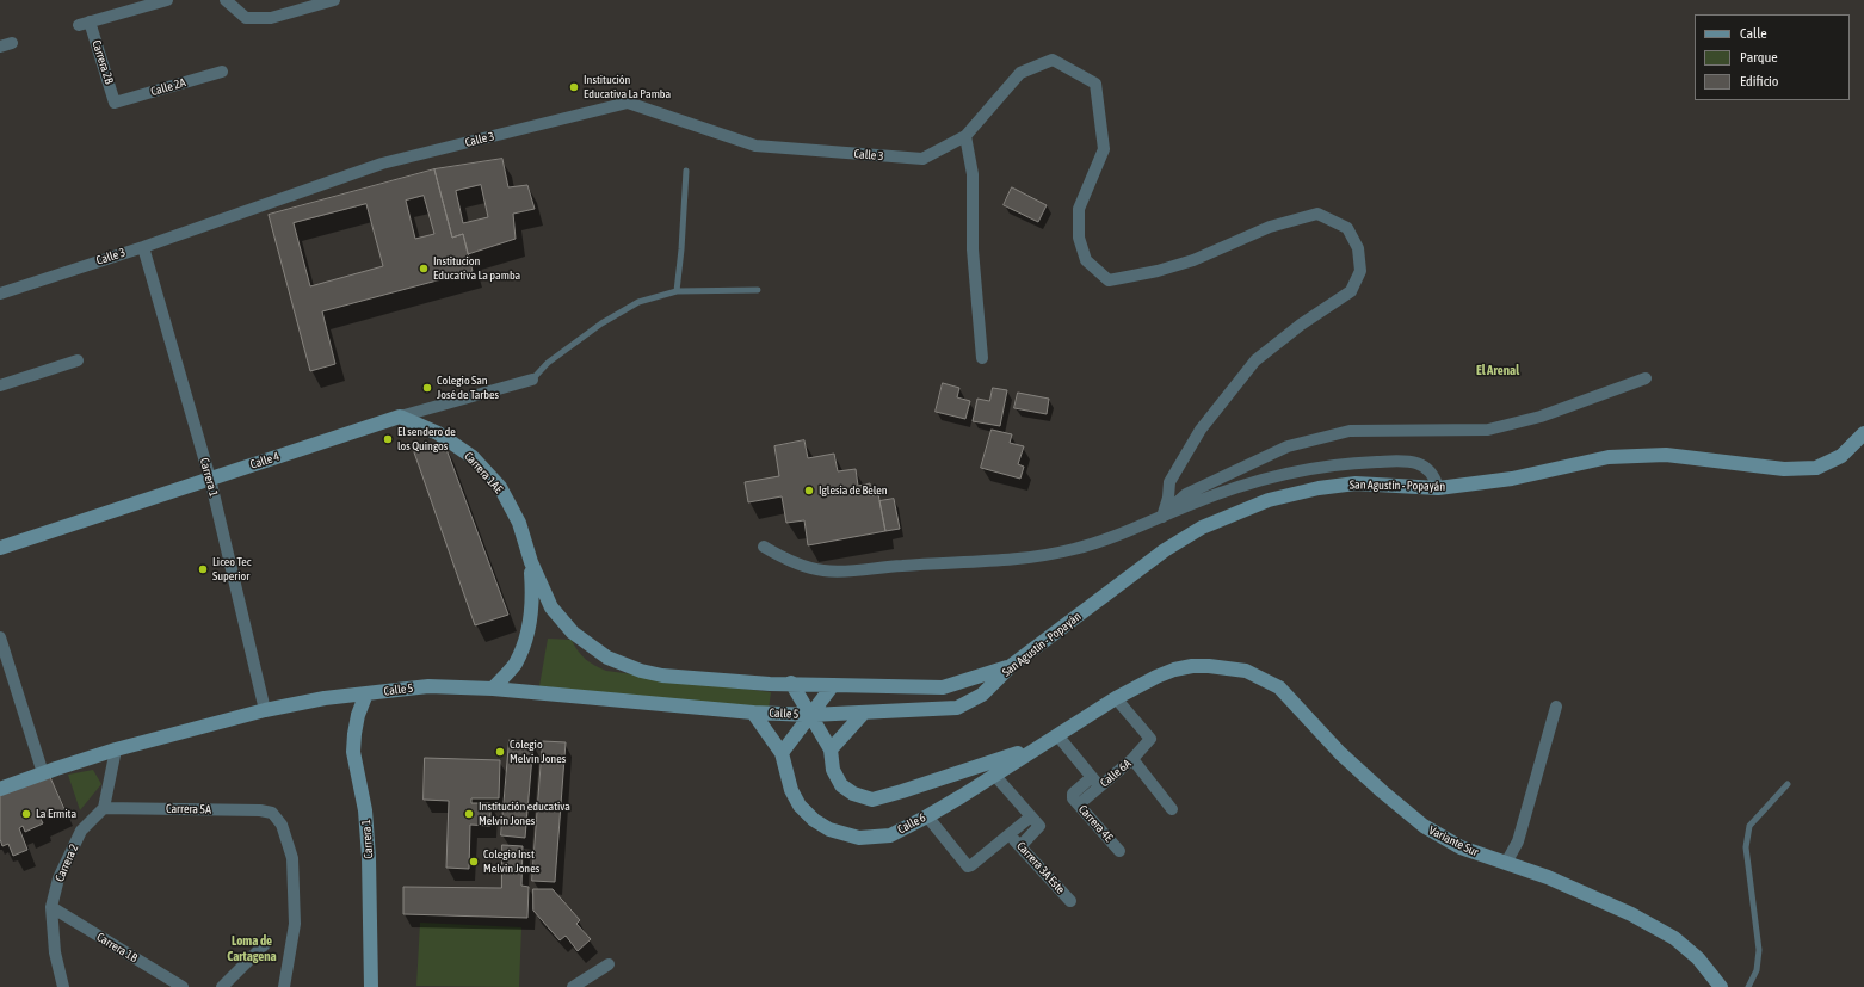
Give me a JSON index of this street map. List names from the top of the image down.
{
  "streets": {
    "main road": [
      "Calle 4",
      "Carrera 1AE",
      "Carrera 1",
      "San Agustín - Popayán",
      "Calle 5",
      "Calle 6",
      "Variante Sur"
    ],
    "street": [
      "Carrera 2B",
      "Calle 2A",
      "Calle 3",
      "Calle 6A",
      "Carrera 5A",
      "Carrera 4E",
      "Carrera 2",
      "Carrera 3A Este",
      "Carrera 1B"
    ]
  },
  "crossings": [
    ["Carrera 2B", "Calle 2A"],
    ["Calle 3", "Carrera 1"],
    ["Calle 4", "Carrera 1AE"],
    ["Calle 4", "Carrera 1"],
    ["Carrera 1", "Calle 5"],
    ["San Agustín - Popayán", "Calle 5"],
    ["San Agustín - Popayán", "Calle 6"],
    ["Calle 5", "Calle 6"],
    ["Calle 6A", "Calle 6"],
    ["Calle 6A", "Carrera 4E"],
    ["Carrera 5A", "Carrera 2"],
    ["Calle 6", "Variante Sur"],
    ["Carrera 2", "Carrera 1B"]
  ],
  "districts": ["El Arenal", "Loma de Cartagena"],
  "places": [
    "Institución Educativa La Pamba",
    "Institucion Educativa La pamba",
    "Colegio San José de Tarbes",
    "El sendero de los Quingos",
    "Iglesia de Belen",
    "Liceo Tec Superior",
    "Colegio Melvin Jones",
    "La Ermita",
    "Institución educativa Melvin Jones",
    "Colegio Inst Melvin Jones"
  ],
  "legend": ["Calle", "Parque", "Edificio"]
}
